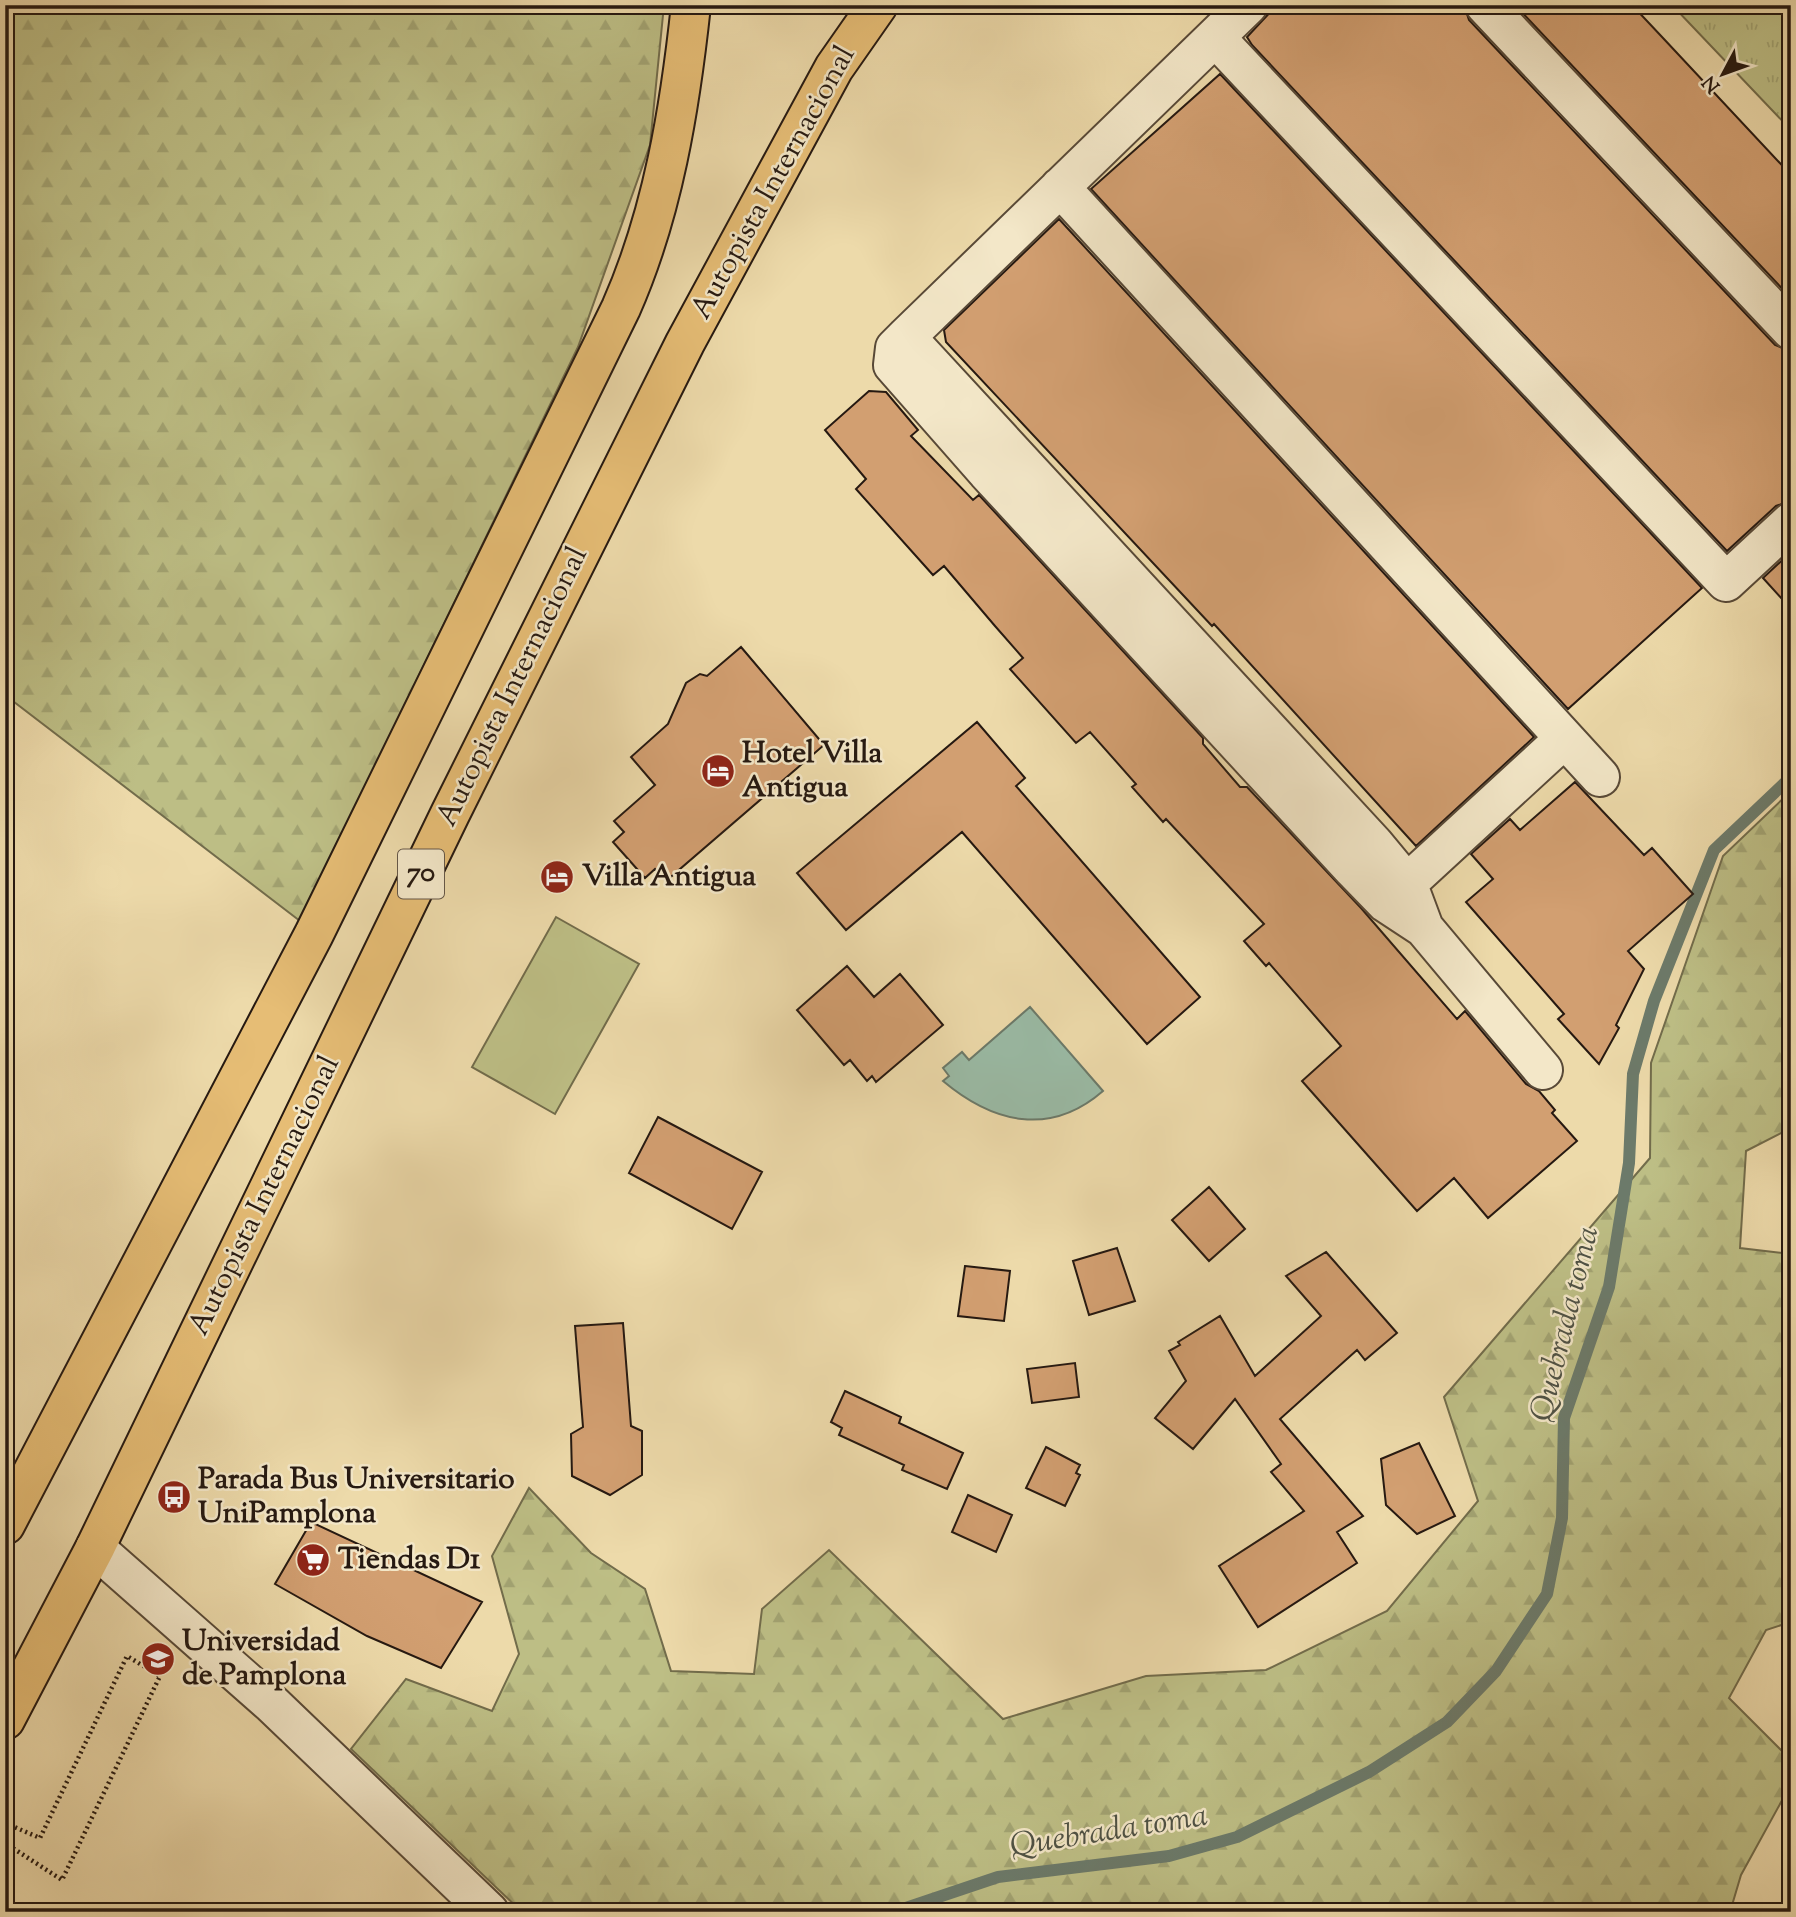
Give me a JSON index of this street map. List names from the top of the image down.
{
  "streets": {
    "highway": ["Autopista Internacional", "70"]
  },
  "water": ["Quebrada toma"],
  "places": {
    "hotel": ["Hotel Villa Antigua", "Villa Antigua"],
    "bus stop": ["Parada Bus Universitario UniPamplona"],
    "supermarket": ["Tiendas D1"],
    "school or university": ["Universidad de Pamplona"]
  },
  "north": "bottom left"
}
